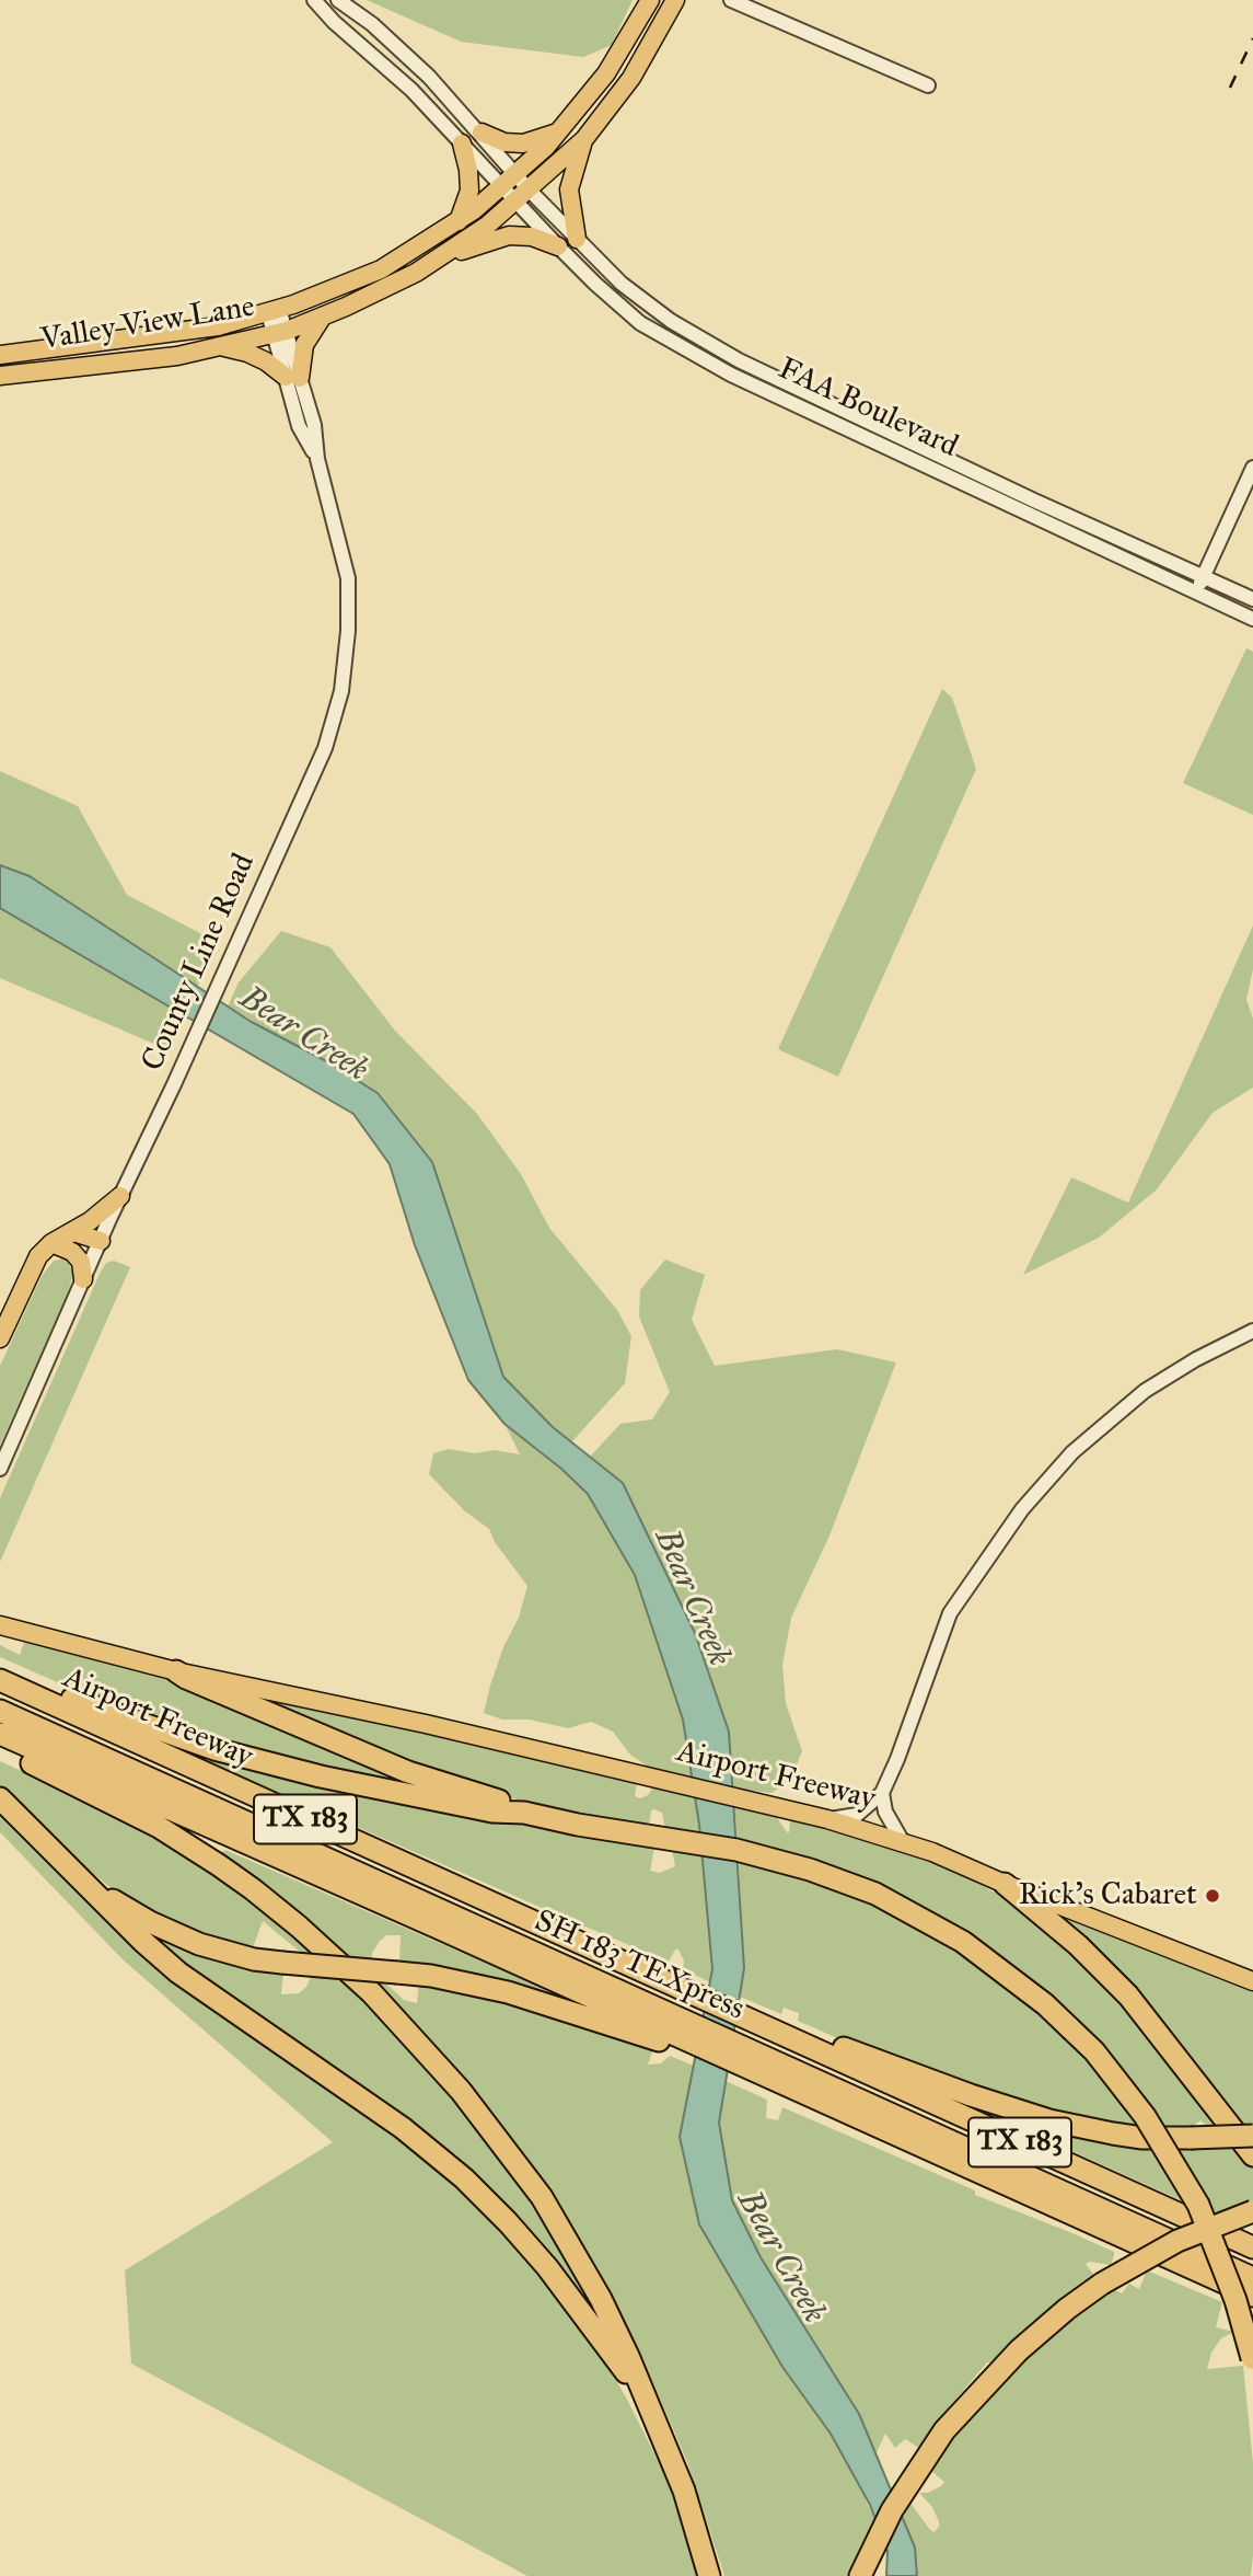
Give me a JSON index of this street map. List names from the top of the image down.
{
  "streets": {
    "highway": ["Airport Freeway", "TX 183", "SH 183 TEXpress"],
    "main road": ["Valley View Lane"],
    "street": ["FAA Boulevard", "County Line Road"]
  },
  "crossings": [
    ["Valley View Lane", "FAA Boulevard"],
    ["Valley View Lane", "County Line Road"],
    ["Airport Freeway", "SH 183 TEXpress"]
  ],
  "water": ["Bear Creek"],
  "places": ["Rick's Cabaret"]
}
